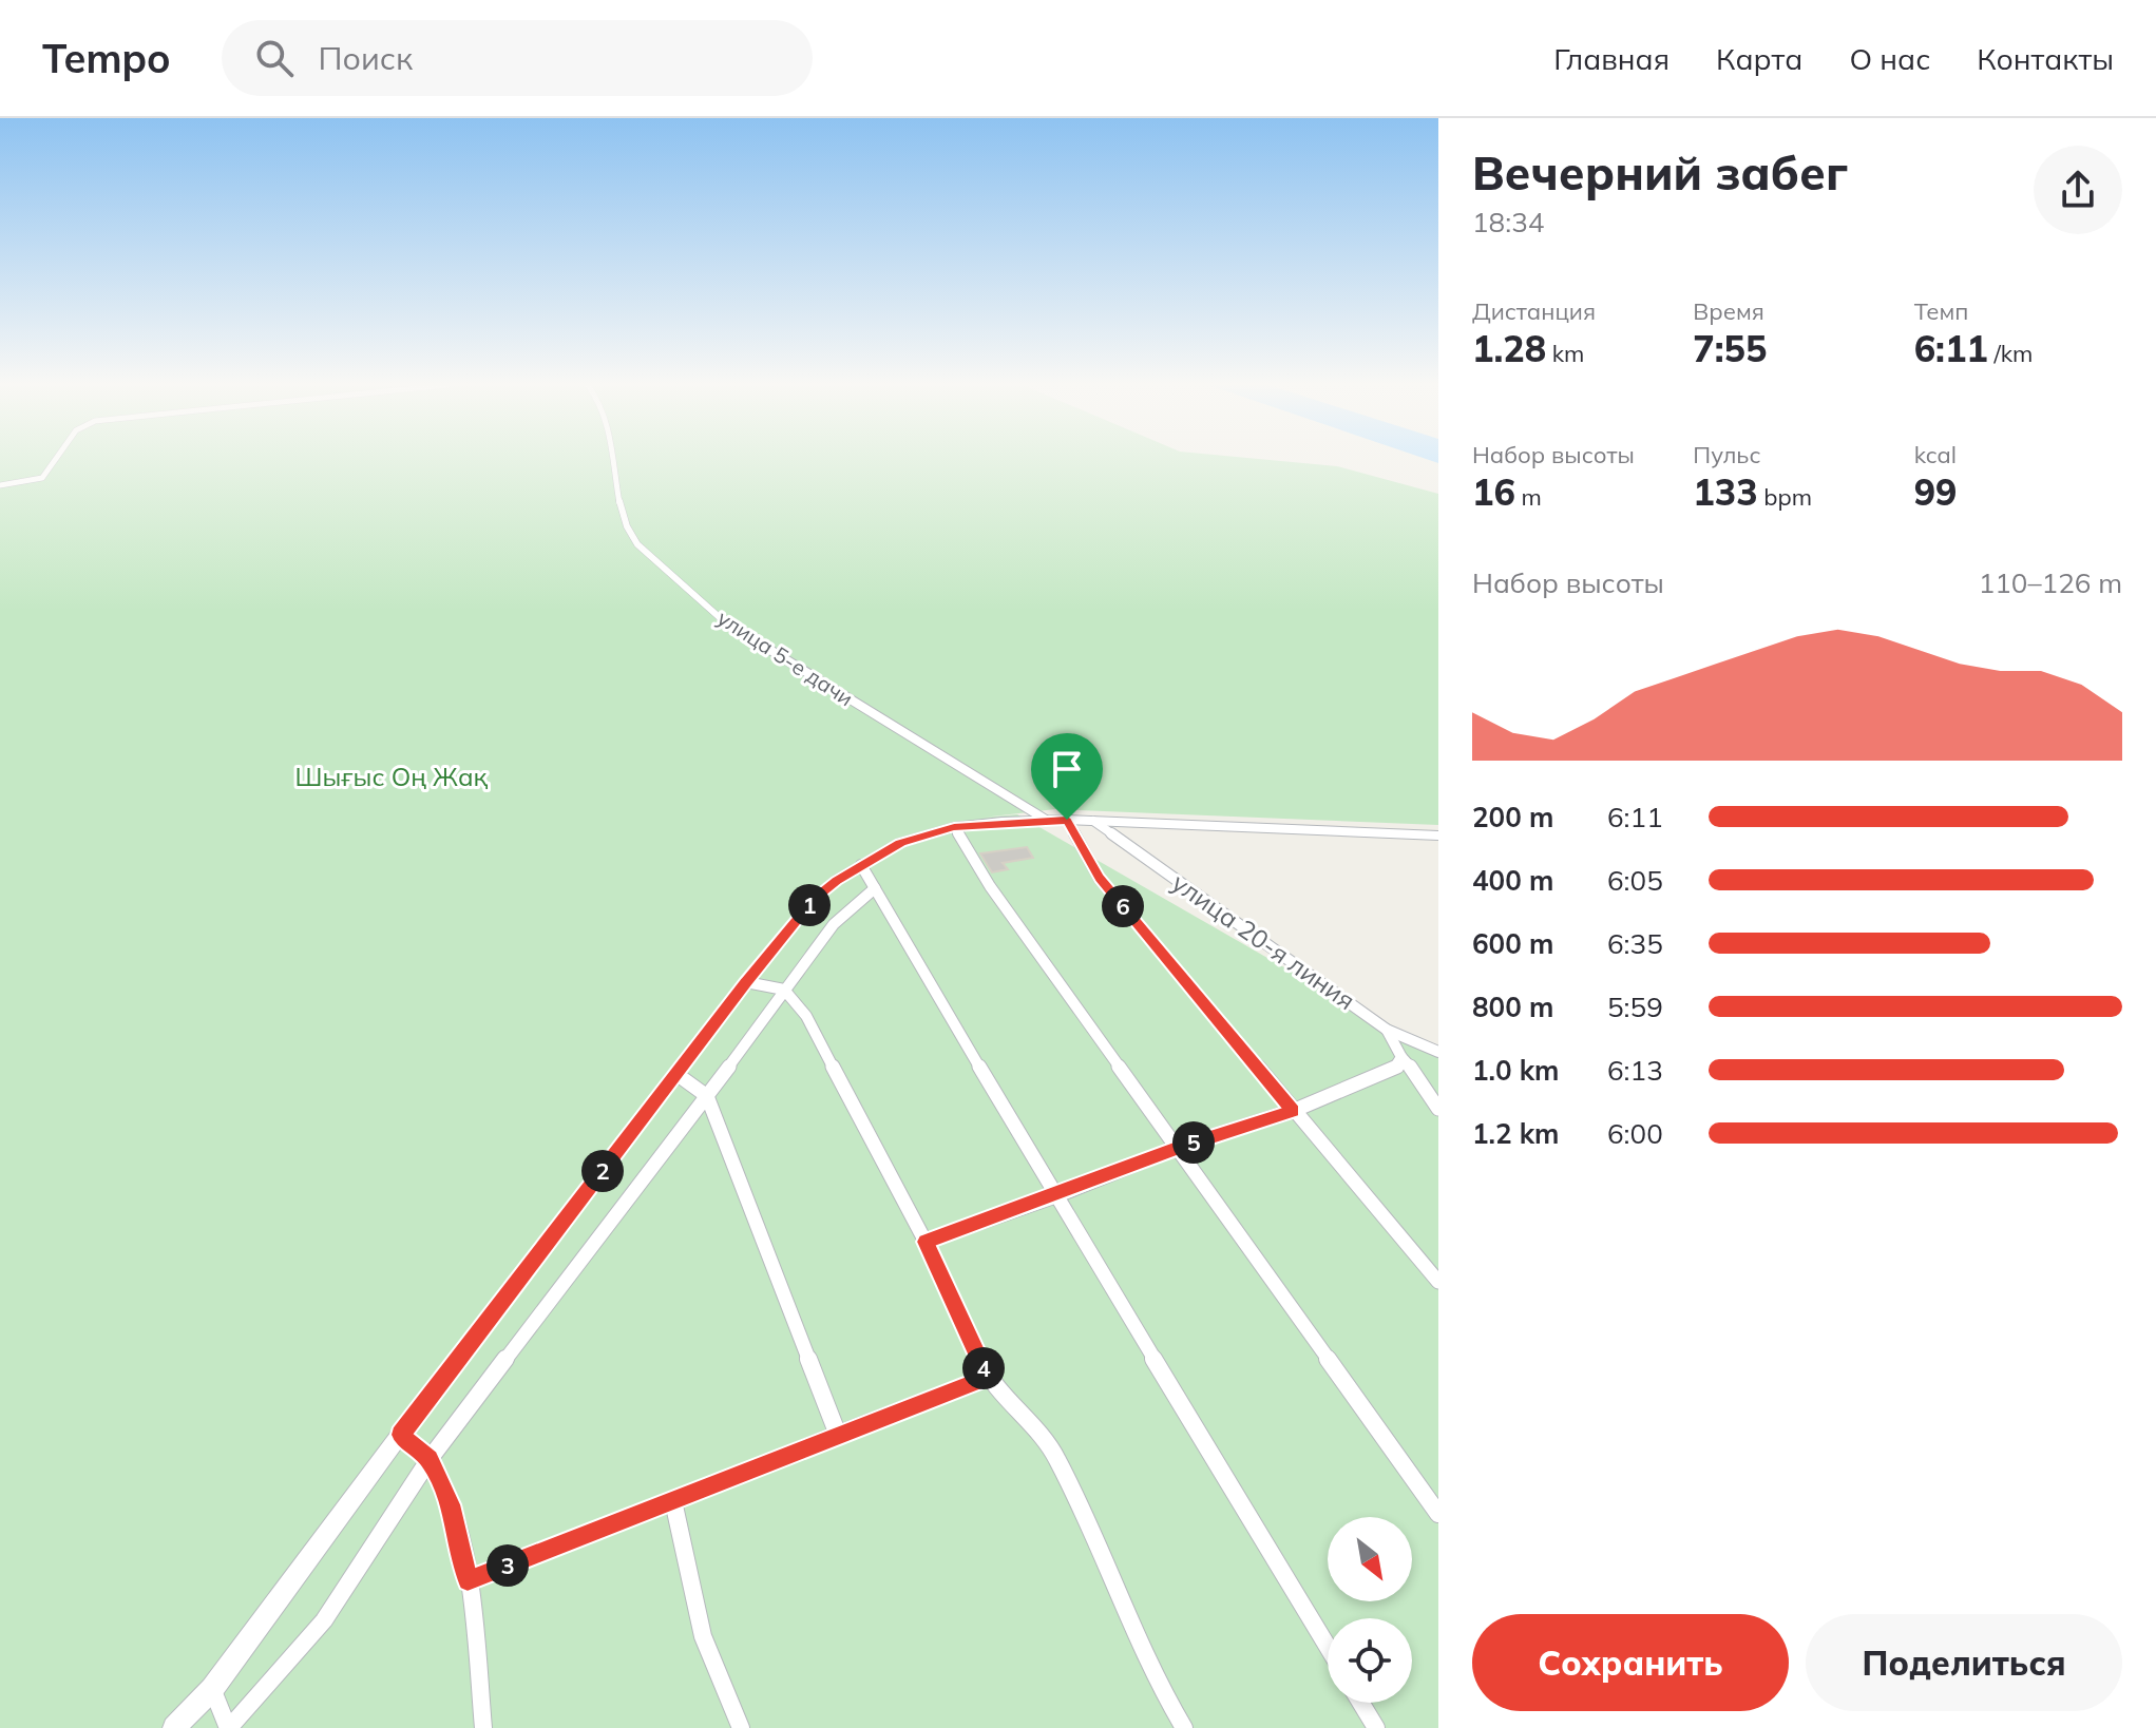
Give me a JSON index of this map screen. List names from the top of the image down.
{
  "streets": {
    "street": ["улица 5-е дачи", "улица 20-я линия"]
  },
  "parks": ["Шығыс Оң Жақ"],
  "north": "bottom right",
  "page": {
    "header": "Tempo",
    "search": "Поиск",
    "nav": [
      "Главная",
      "Карта",
      "О нас",
      "Контакты"
    ],
    "heading": ["Вечерний забег", "18:34"],
    "stats": [
      ["Дистанция", "1.28 km"],
      ["Время", "7:55"],
      ["Темп", "6:11 /km"],
      ["Набор высоты", "16 m"],
      ["Пульс", "133 bpm"],
      ["kcal", "99"]
    ],
    "chart": ["Набор высоты", "110–126 m"],
    "list": [
      {
        "name": "200 m",
        "note": "6:11"
      },
      {
        "name": "400 m",
        "note": "6:05"
      },
      {
        "name": "600 m",
        "note": "6:35"
      },
      {
        "name": "800 m",
        "note": "5:59"
      },
      {
        "name": "1.0 km",
        "note": "6:13"
      },
      {
        "name": "1.2 km",
        "note": "6:00"
      }
    ],
    "pins": [
      "1",
      "6",
      "5",
      "2",
      "4",
      "3"
    ],
    "buttons": ["Сохранить", "Поделиться"]
  }
}
